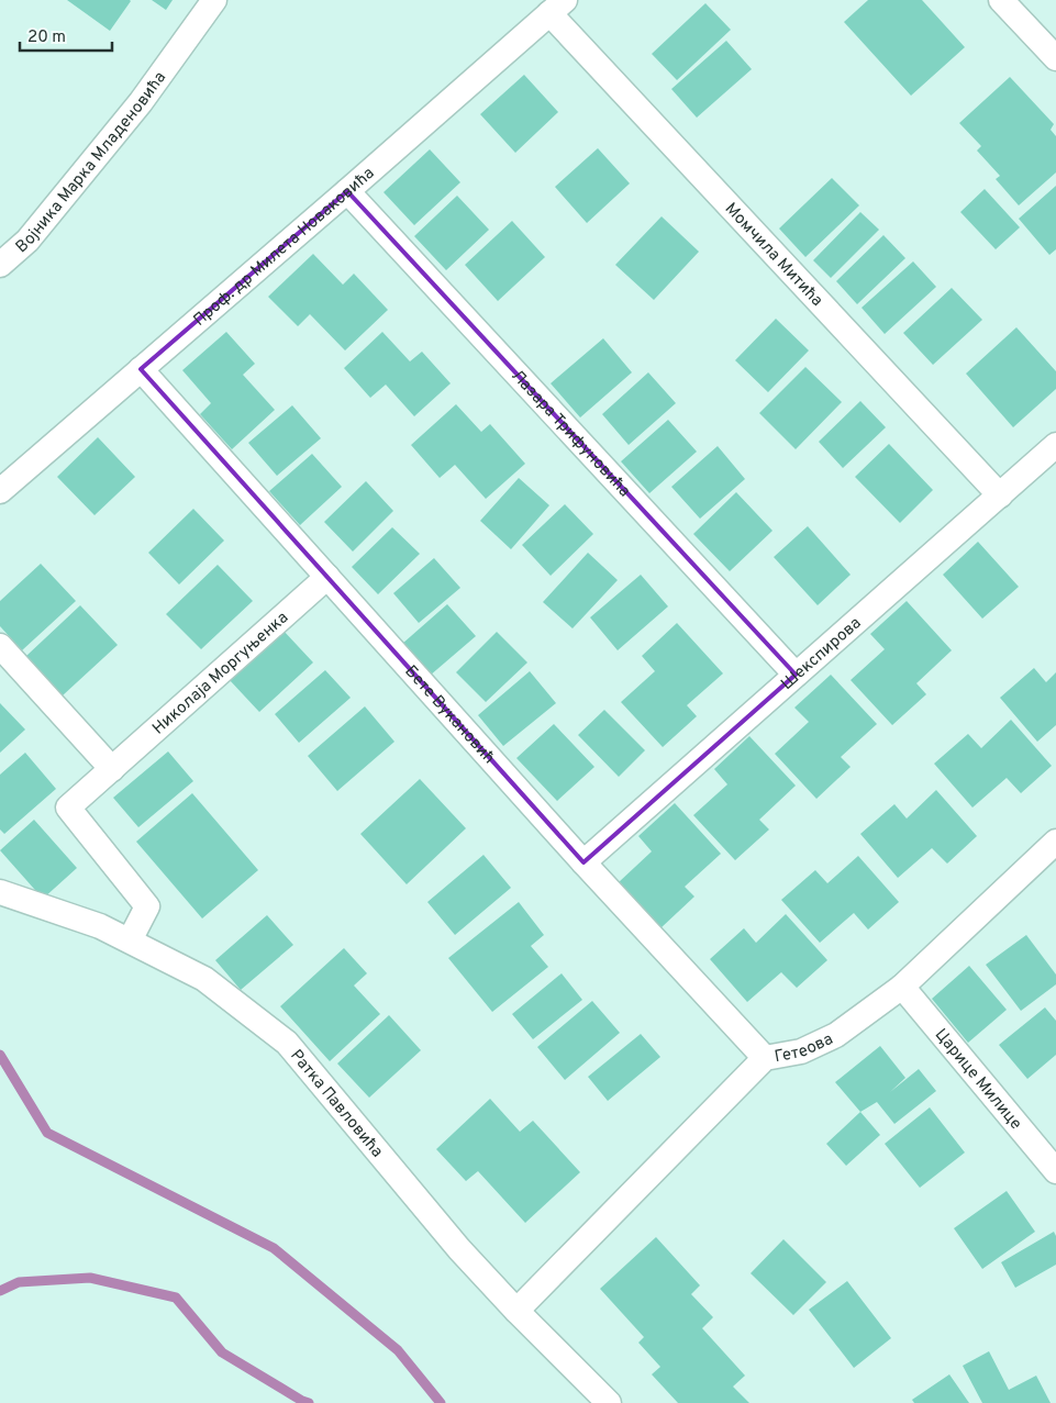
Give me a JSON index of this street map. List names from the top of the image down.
{
  "streets": {
    "street": [
      "Војника Марка Младеновића",
      "Проф. др Милета Новаковића",
      "Момчила Митића",
      "Лазара Трифуновића",
      "Шекспирова",
      "Николаја Моргуњенка",
      "Бете Вукановић",
      "Гетеова",
      "Царице Милице",
      "Ратка Павловића"
    ]
  },
  "crossings": [
    ["Проф. др Милета Новаковића", "Момчила Митића"],
    ["Проф. др Милета Новаковића", "Лазара Трифуновића"],
    ["Проф. др Милета Новаковића", "Бете Вукановић"],
    ["Момчила Митића", "Шекспирова"],
    ["Лазара Трифуновића", "Шекспирова"],
    ["Шекспирова", "Бете Вукановић"],
    ["Николаја Моргуњенка", "Бете Вукановић"],
    ["Николаја Моргуњенка", "Ратка Павловића"],
    ["Бете Вукановић", "Гетеова"],
    ["Гетеова", "Царице Милице"],
    ["Гетеова", "Ратка Павловића"]
  ],
  "scale_bar": "20 m"
}
